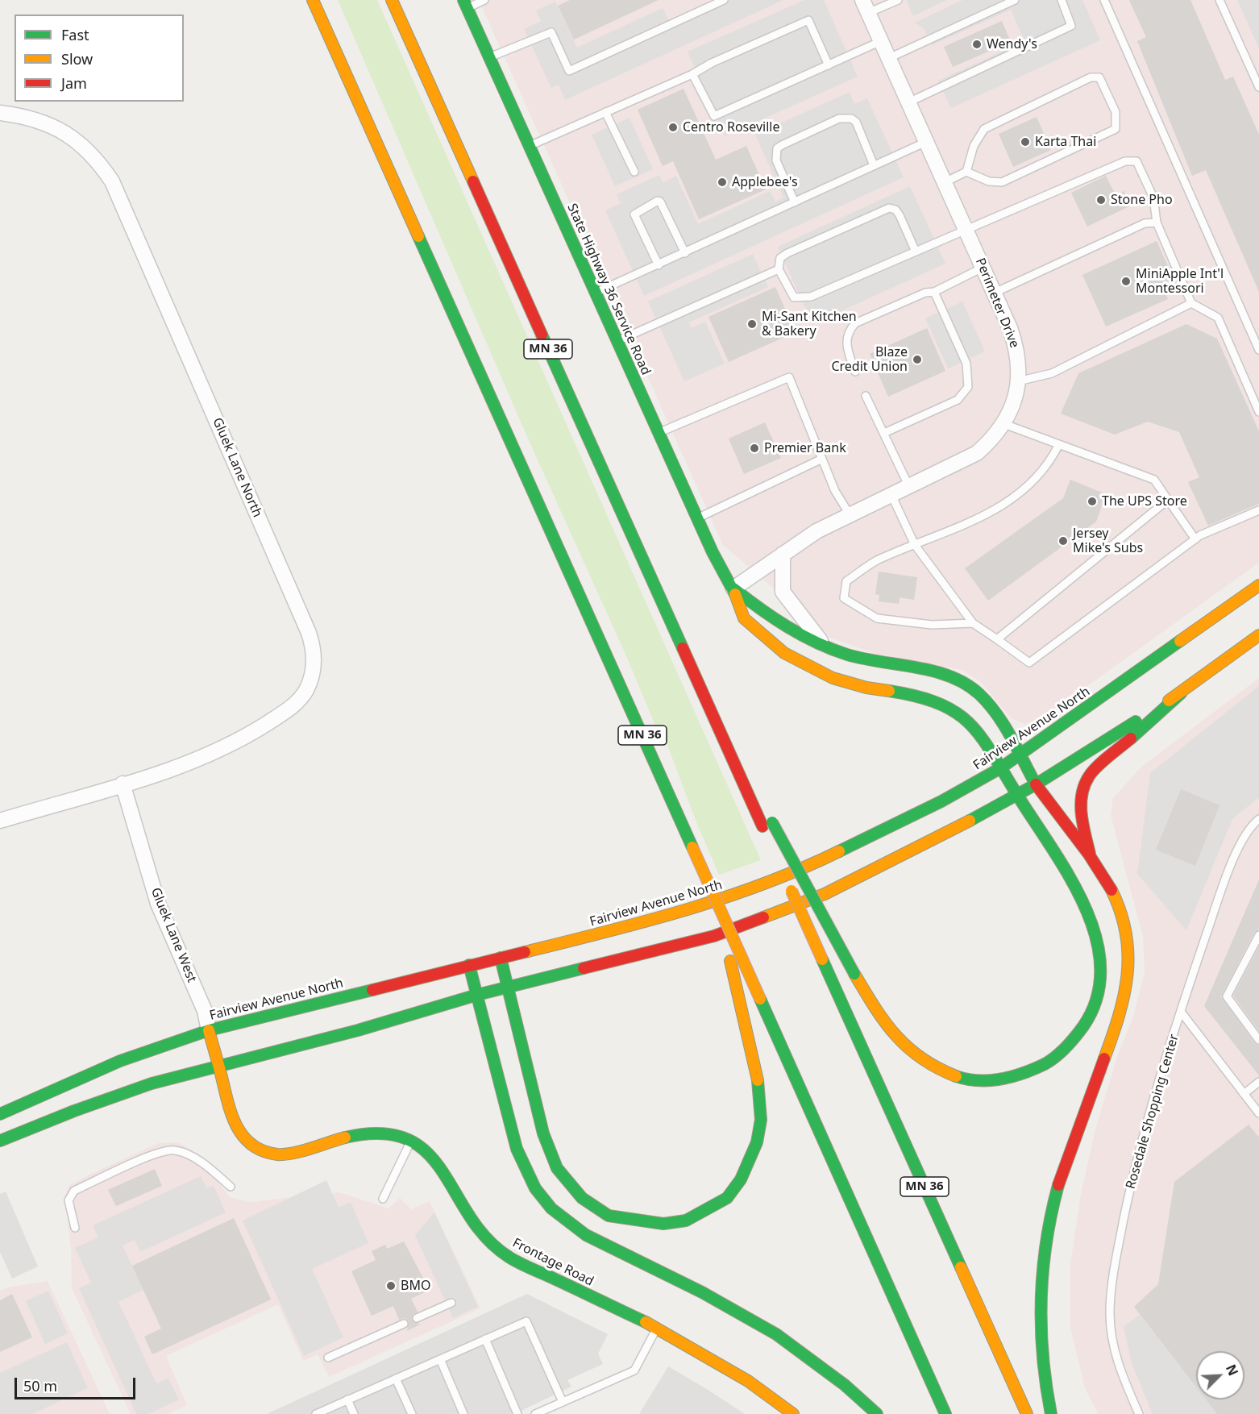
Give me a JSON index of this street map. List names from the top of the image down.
{
  "streets": {
    "main road": [
      "State Highway 36 Service Road",
      "MN 36",
      "Fairview Avenue North",
      "Frontage Road"
    ],
    "street": ["Perimeter Drive", "Gluek Lane North", "Gluek Lane West"],
    "lane": ["Rosedale Shopping Center"]
  },
  "crossings": [
    ["State Highway 36 Service Road", "Perimeter Drive"],
    ["Gluek Lane North", "Gluek Lane West"],
    ["Fairview Avenue North", "Gluek Lane West"],
    ["Fairview Avenue North", "Frontage Road"],
    ["Gluek Lane West", "Frontage Road"]
  ],
  "places": [
    "Wendy's",
    "Centro Roseville",
    "Karta Thai",
    "Applebee's",
    "Stone Pho",
    "MiniApple Int'l Montessori",
    "Mi-Sant Kitchen & Bakery",
    "Blaze Credit Union",
    "Premier Bank",
    "The UPS Store",
    "Jersey Mike's Subs",
    "BMO"
  ],
  "legend": ["Fast", "Slow", "Jam"],
  "scale_bar": "50 m",
  "north": "top right"
}
